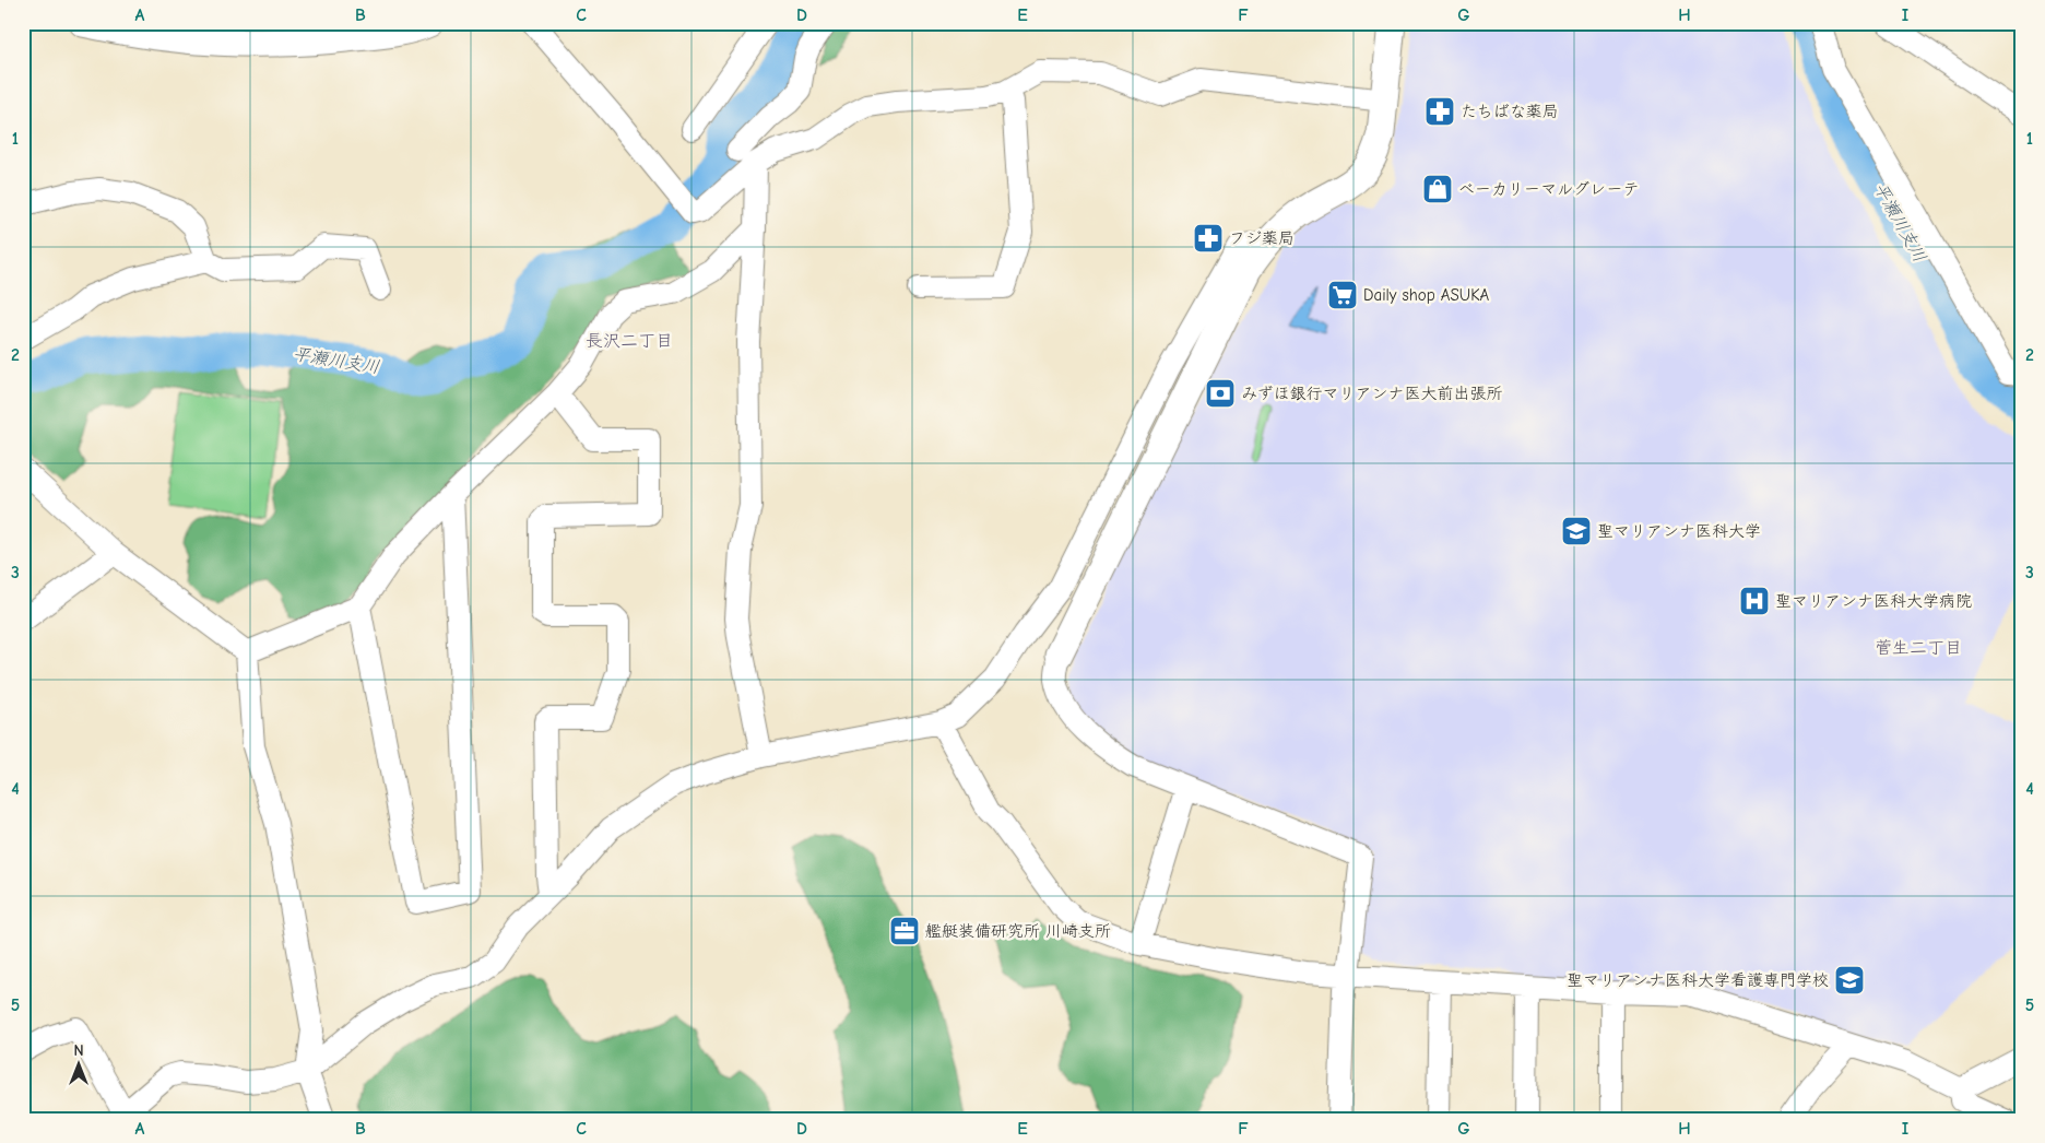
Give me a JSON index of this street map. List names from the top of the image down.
{
  "districts": ["長沢二丁目", "菅生二丁目"],
  "water": ["平瀬川支川"],
  "places": {
    "pharmacy": ["たちばな薬局", "フジ薬局"],
    "shop": ["ベーカリーマルグレーテ"],
    "supermarket": ["Daily shop ASUKA"],
    "bank": ["みずほ銀行マリアンナ医大前出張所"],
    "school or university": ["聖マリアンナ医科大学", "聖マリアンナ医科大学看護専門学校"],
    "hospital": ["聖マリアンナ医科大学病院"],
    "office": ["艦艇装備研究所 川崎支所"]
  },
  "north": "top",
  "grid": {
    "columns": [
      "A",
      "B",
      "C",
      "D",
      "E",
      "F",
      "G",
      "H",
      "I"
    ],
    "rows": [
      "1",
      "2",
      "3",
      "4",
      "5"
    ]
  }
}
